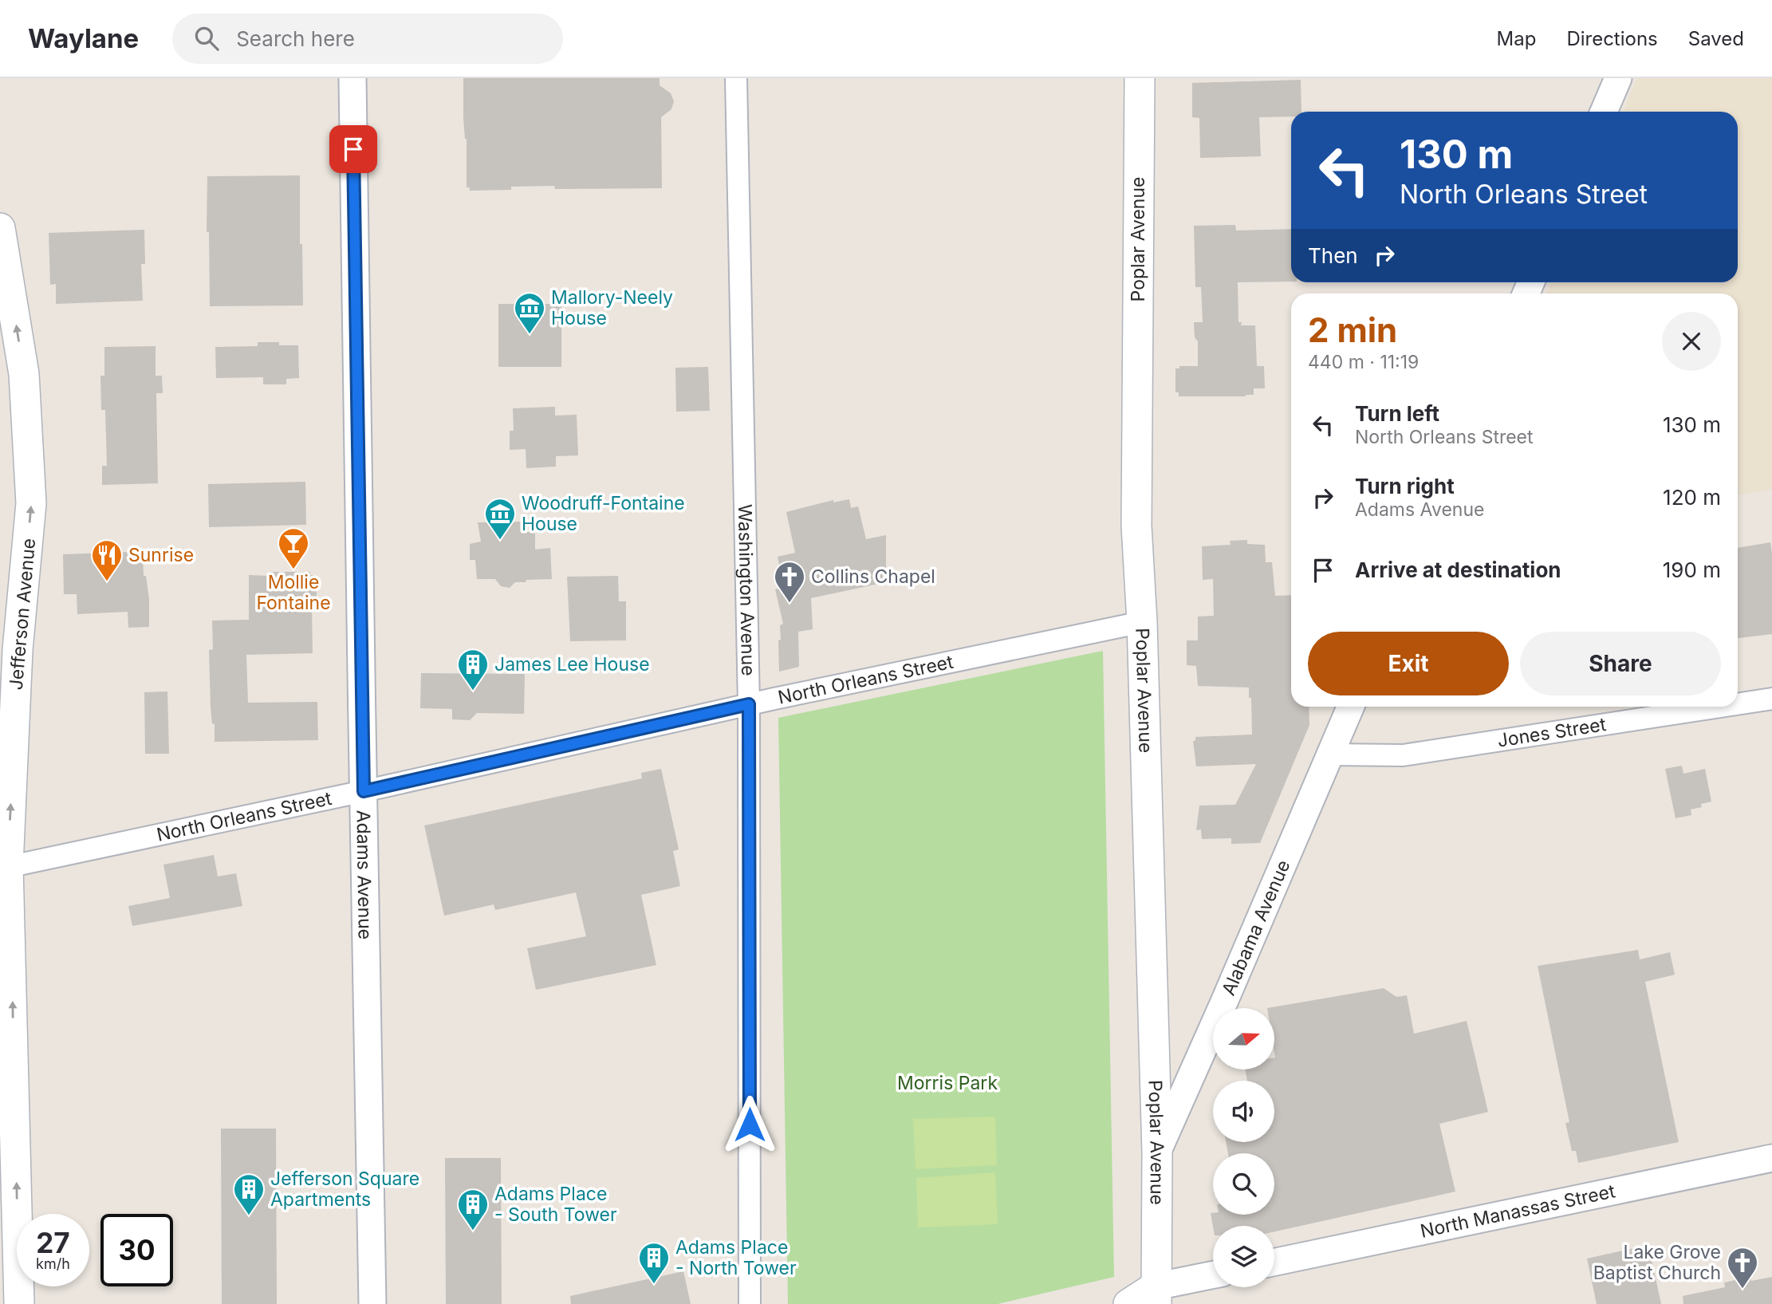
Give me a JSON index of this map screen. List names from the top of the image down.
{
  "streets": {
    "main road": ["Poplar Avenue", "Jefferson Avenue"],
    "street": [
      "Washington Avenue",
      "North Orleans Street",
      "Jones Street",
      "Adams Avenue",
      "Alabama Avenue",
      "North Manassas Street"
    ]
  },
  "crossings": [
    ["Poplar Avenue", "North Orleans Street"],
    ["Poplar Avenue", "Alabama Avenue"],
    ["Washington Avenue", "North Orleans Street"],
    ["Jefferson Avenue", "North Orleans Street"],
    ["North Orleans Street", "Adams Avenue"],
    ["Jones Street", "Alabama Avenue"]
  ],
  "one_way": ["Jefferson Avenue"],
  "parks": ["Morris Park"],
  "places": {
    "museum": ["Mallory-Neely House", "Woodruff-Fontaine House"],
    "bar": ["Mollie Fontaine"],
    "restaurant": ["Sunrise"],
    "church": ["Collins Chapel", "Lake Grove Baptist Church"],
    "building": [
      "James Lee House",
      "Jefferson Square Apartments",
      "Adams Place - South Tower",
      "Adams Place - North Tower"
    ]
  },
  "north": "right",
  "page": {
    "header": "Waylane",
    "search": "Search here",
    "nav": ["Map", "Directions", "Saved"],
    "turn": ["130 m", "North Orleans Street"],
    "then": "Then",
    "heading": ["2 min", "440 m · 11:19"],
    "list": [
      {
        "name": "Turn left",
        "note": "North Orleans Street",
        "value": "130 m"
      },
      {
        "name": "Turn right",
        "note": "Adams Avenue",
        "value": "120 m"
      },
      {
        "name": "Arrive at destination",
        "value": "190 m"
      }
    ],
    "buttons": ["Exit", "Share"],
    "speed": "27 km/h",
    "limit": "30"
  }
}
